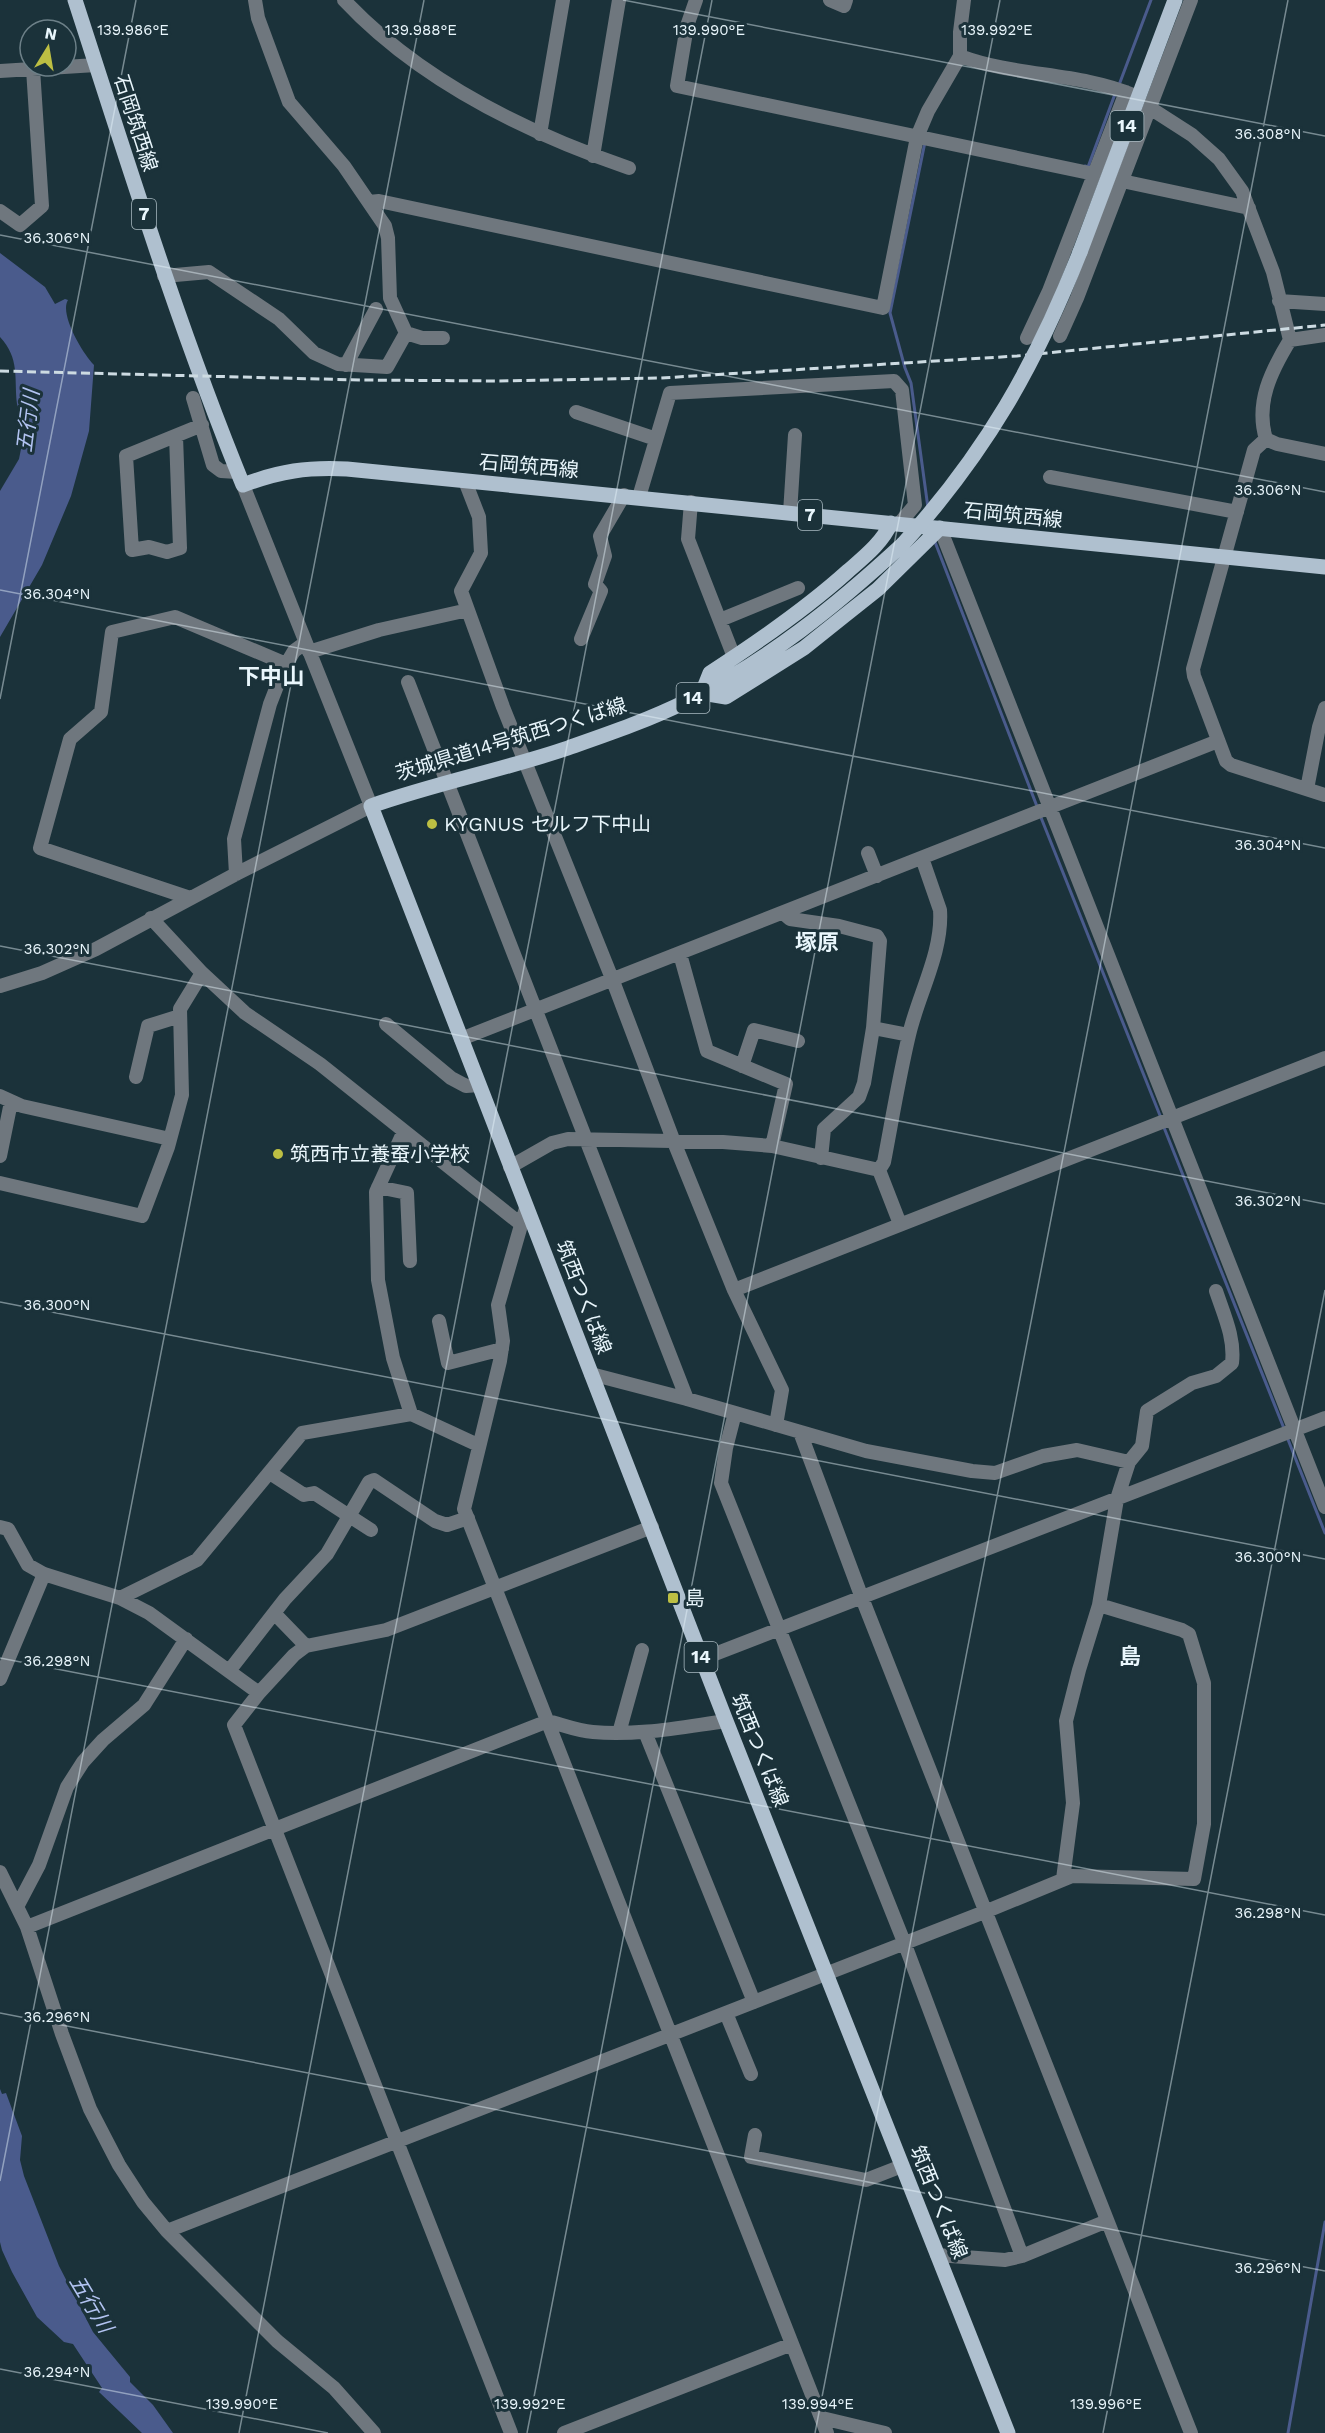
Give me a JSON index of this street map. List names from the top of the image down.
{
  "streets": {
    "main road": [
      "石岡筑西線",
      "14",
      "7",
      "茨城県道14号筑西つくば線",
      "筑西つくば線"
    ]
  },
  "crossings": [
    ["茨城県道14号筑西つくば線", "筑西つくば線"]
  ],
  "districts": ["下中山", "塚原", "島"],
  "water": ["五行川"],
  "places": {
    "other": ["KYGNUS セルフ下中山", "筑西市立養蚕小学校"],
    "transit": ["島"]
  },
  "north": "top",
  "coordinates": [
    "139.986°E",
    "139.988°E",
    "139.990°E",
    "139.992°E",
    "36.308°N",
    "36.306°N",
    "36.304°N",
    "36.302°N",
    "36.300°N",
    "36.298°N",
    "36.296°N",
    "36.294°N",
    "139.994°E",
    "139.996°E"
  ]
}
